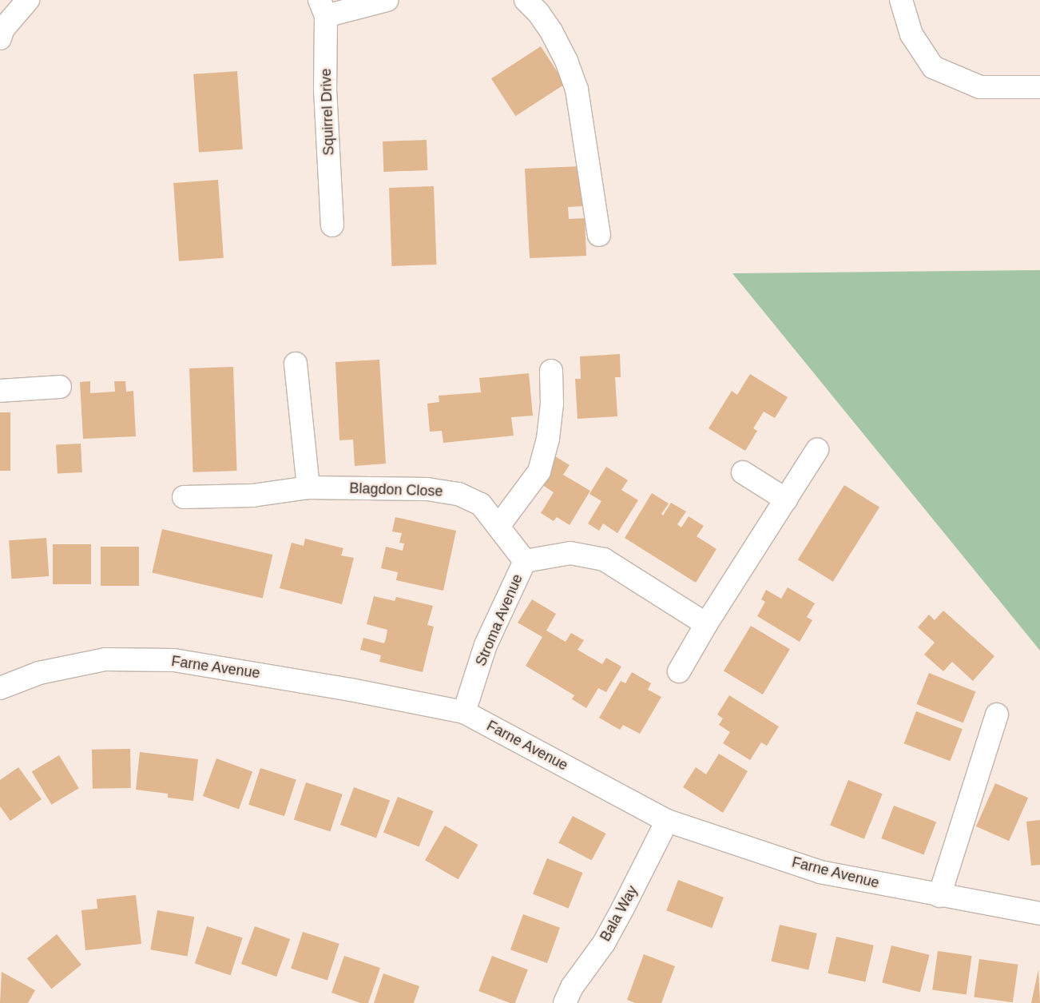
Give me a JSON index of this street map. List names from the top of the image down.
{
  "streets": {
    "street": [
      "Squirrel Drive",
      "Blagdon Close",
      "Stroma Avenue",
      "Farne Avenue",
      "Bala Way"
    ]
  },
  "crossings": [
    ["Blagdon Close", "Stroma Avenue"],
    ["Stroma Avenue", "Farne Avenue"],
    ["Farne Avenue", "Bala Way"]
  ]
}
